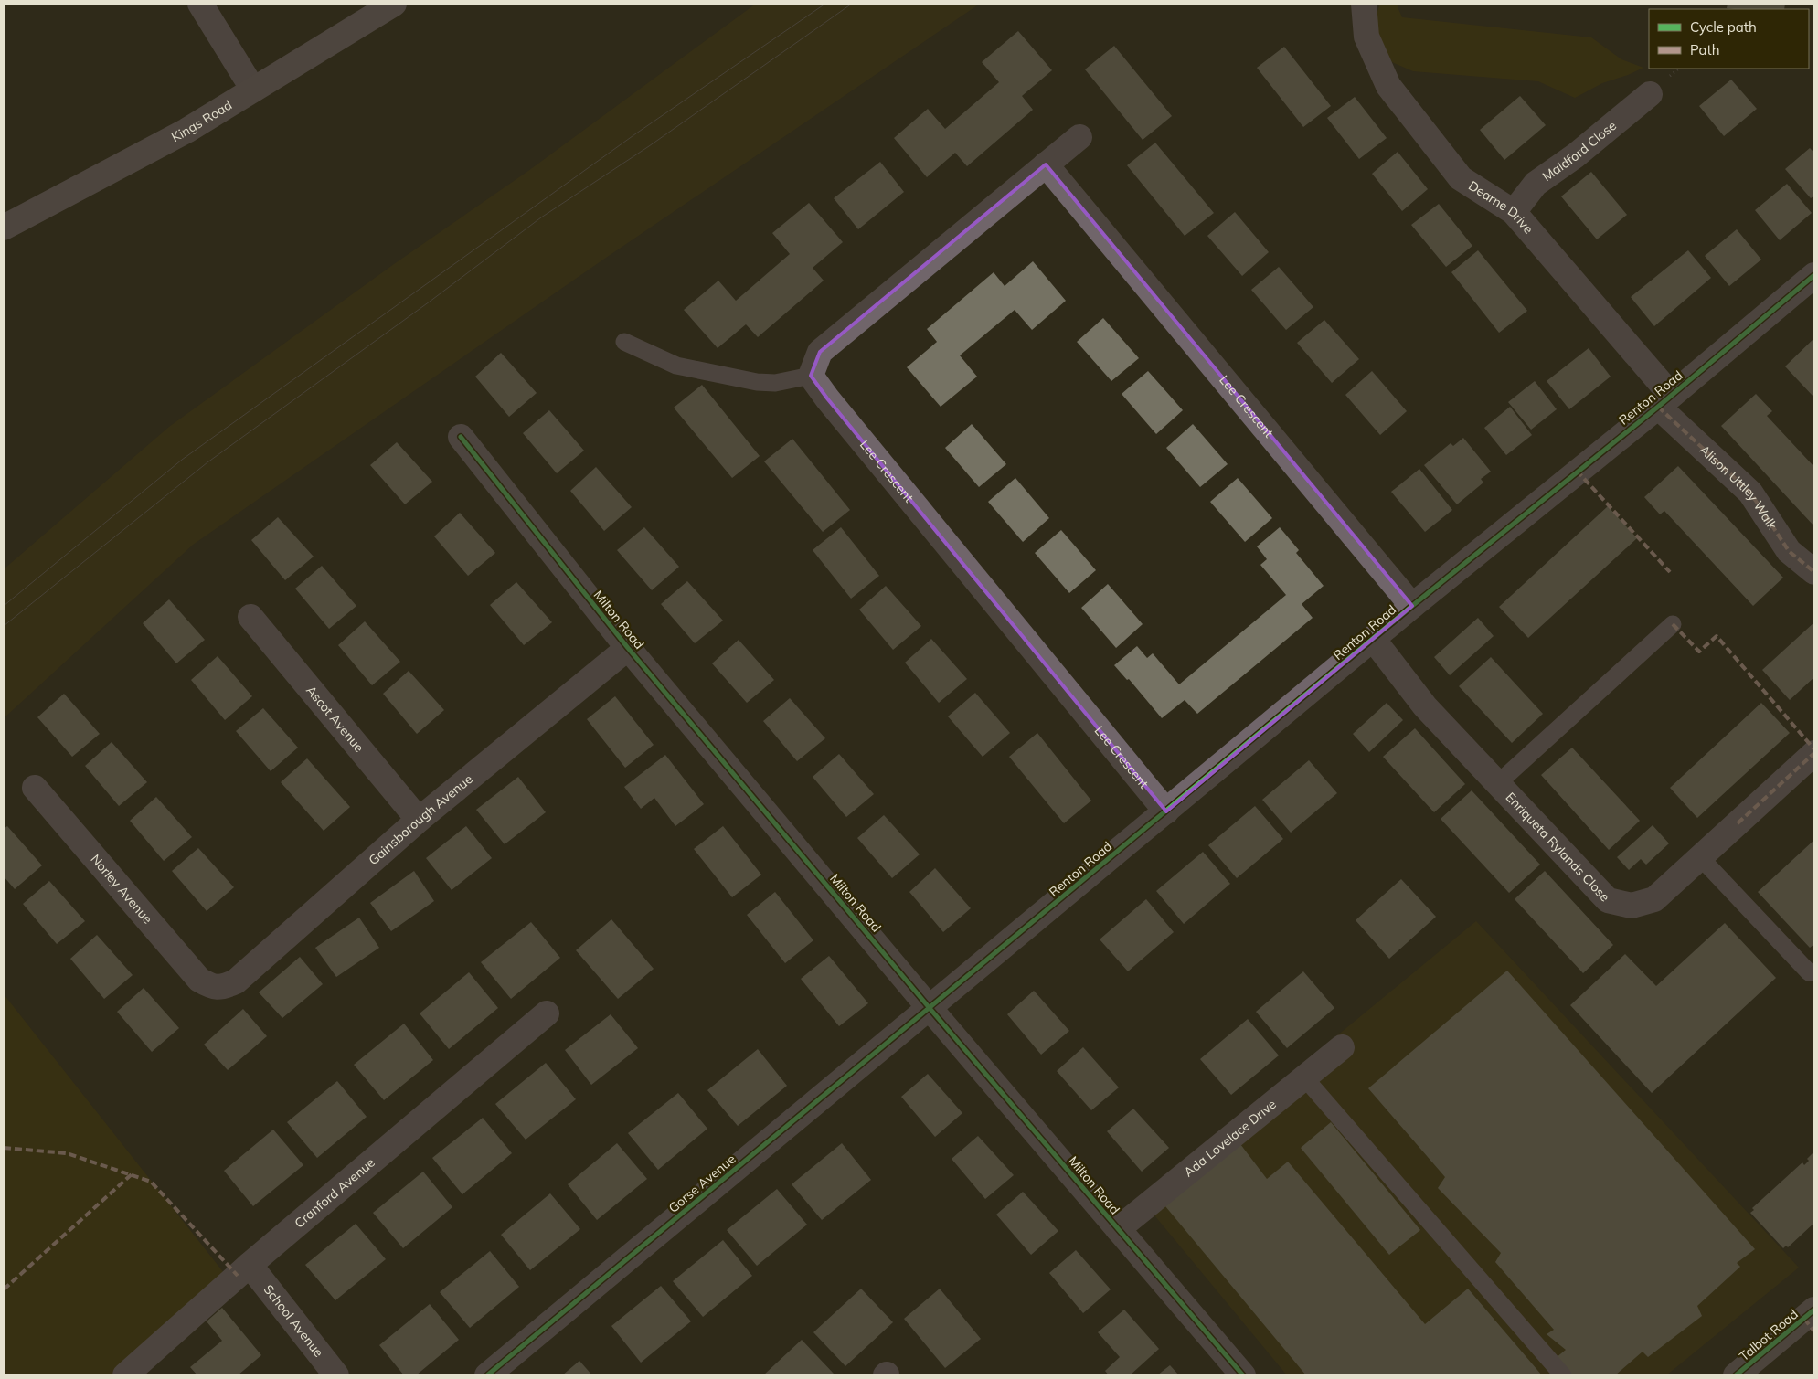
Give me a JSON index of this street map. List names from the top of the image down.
{
  "streets": {
    "main road": ["Talbot Road"],
    "street": [
      "Kings Road",
      "Maidford Close",
      "Dearne Drive",
      "Renton Road",
      "Lee Crescent",
      "Alison Uttley Walk",
      "Milton Road",
      "Ascot Avenue",
      "Gainsborough Avenue",
      "Enriqueta Rylands Close",
      "Norley Avenue",
      "Ada Lovelace Drive",
      "Gorse Avenue",
      "Cranford Avenue",
      "School Avenue"
    ]
  },
  "crossings": [
    ["Maidford Close", "Dearne Drive"],
    ["Dearne Drive", "Renton Road"],
    ["Dearne Drive", "Alison Uttley Walk"],
    ["Renton Road", "Lee Crescent"],
    ["Renton Road", "Alison Uttley Walk"],
    ["Renton Road", "Milton Road"],
    ["Renton Road", "Enriqueta Rylands Close"],
    ["Renton Road", "Gorse Avenue"],
    ["Milton Road", "Gainsborough Avenue"],
    ["Milton Road", "Ada Lovelace Drive"],
    ["Milton Road", "Gorse Avenue"],
    ["Ascot Avenue", "Gainsborough Avenue"],
    ["Gainsborough Avenue", "Norley Avenue"],
    ["Cranford Avenue", "School Avenue"]
  ],
  "legend": ["Cycle path", "Path"]
}
